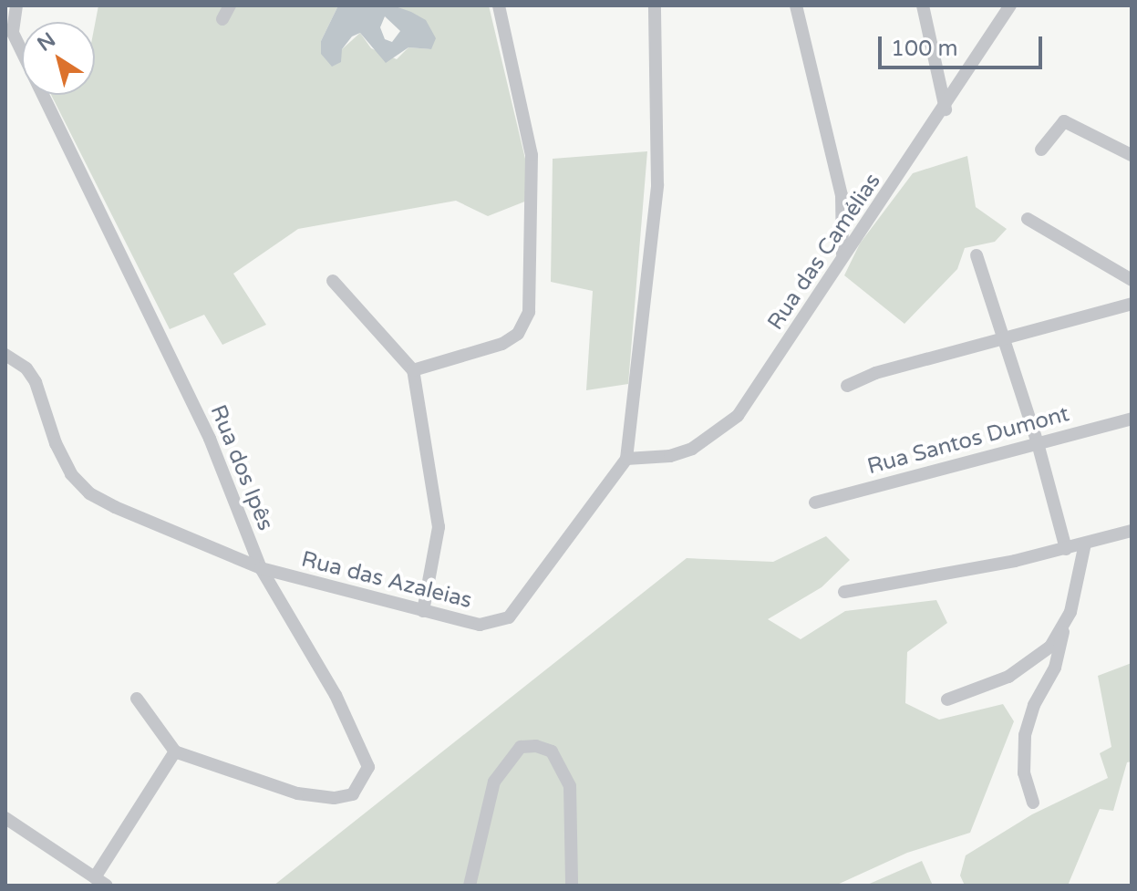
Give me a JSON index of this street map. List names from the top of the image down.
{
  "streets": {
    "street": [
      "Rua das Camélias",
      "Rua Santos Dumont",
      "Rua dos Ipês",
      "Rua das Azaleias"
    ]
  },
  "crossings": [
    ["Rua das Camélias", "Rua das Azaleias"],
    ["Rua dos Ipês", "Rua das Azaleias"]
  ],
  "scale_bar": "100 m",
  "north": "top left"
}
